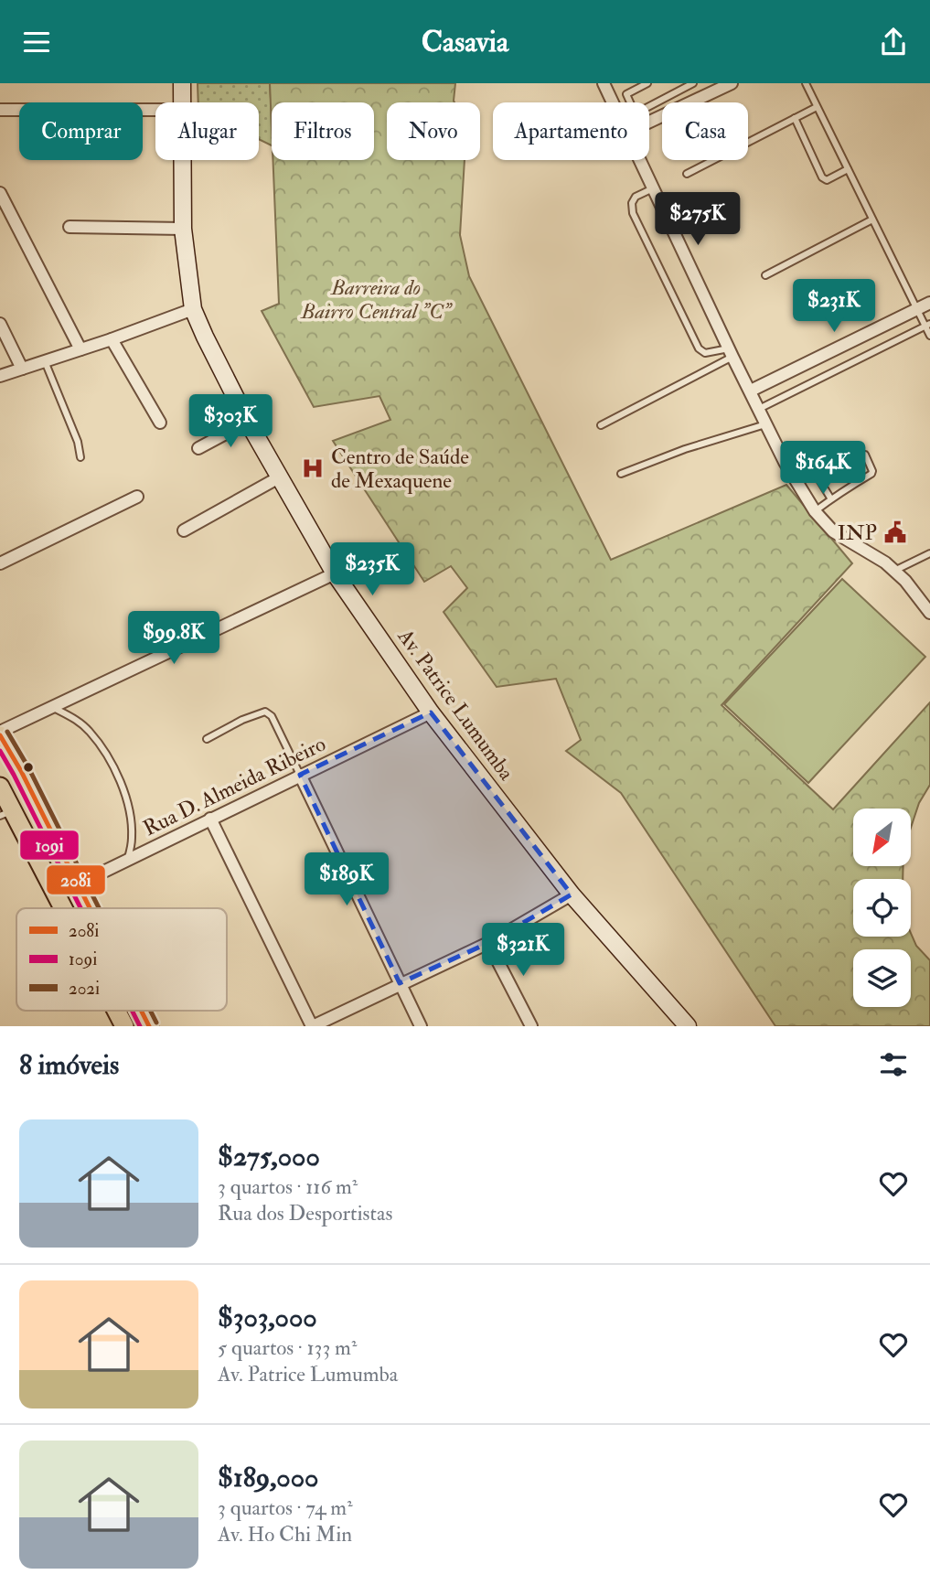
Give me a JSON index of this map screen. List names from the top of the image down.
{
  "streets": {
    "main road": ["Av. Patrice Lumumba"],
    "street": ["Rua D. Almeida Ribeiro"]
  },
  "crossings": [
    ["Av. Patrice Lumumba", "Rua D. Almeida Ribeiro"]
  ],
  "parks": ["Barreira do Bairro Central \"C\""],
  "places": {
    "hospital": ["Centro de Saúde de Mexaquene"],
    "public building": ["INP"]
  },
  "lines": ["transit line 202i", "transit line 208i", "transit line 109i"],
  "legend": ["208i", "109i", "202i"],
  "north": "bottom left",
  "page": {
    "header": "Casavia",
    "chip": [
      "Comprar",
      "Alugar",
      "Filtros",
      "Novo",
      "Apartamento",
      "Casa"
    ],
    "price": [
      "$275K",
      "$231K",
      "$303K",
      "$164K",
      "$235K",
      "$99.8K",
      "$189K",
      "$321K"
    ],
    "heading": "8 imóveis",
    "list": [
      {
        "name": "$275,000",
        "note": "3 quartos · 116 m² · Rua dos Desportistas"
      },
      {
        "name": "$303,000",
        "note": "5 quartos · 133 m² · Av. Patrice Lumumba"
      },
      {
        "name": "$189,000",
        "note": "3 quartos · 74 m² · Av. Ho Chi Min"
      }
    ]
  }
}
